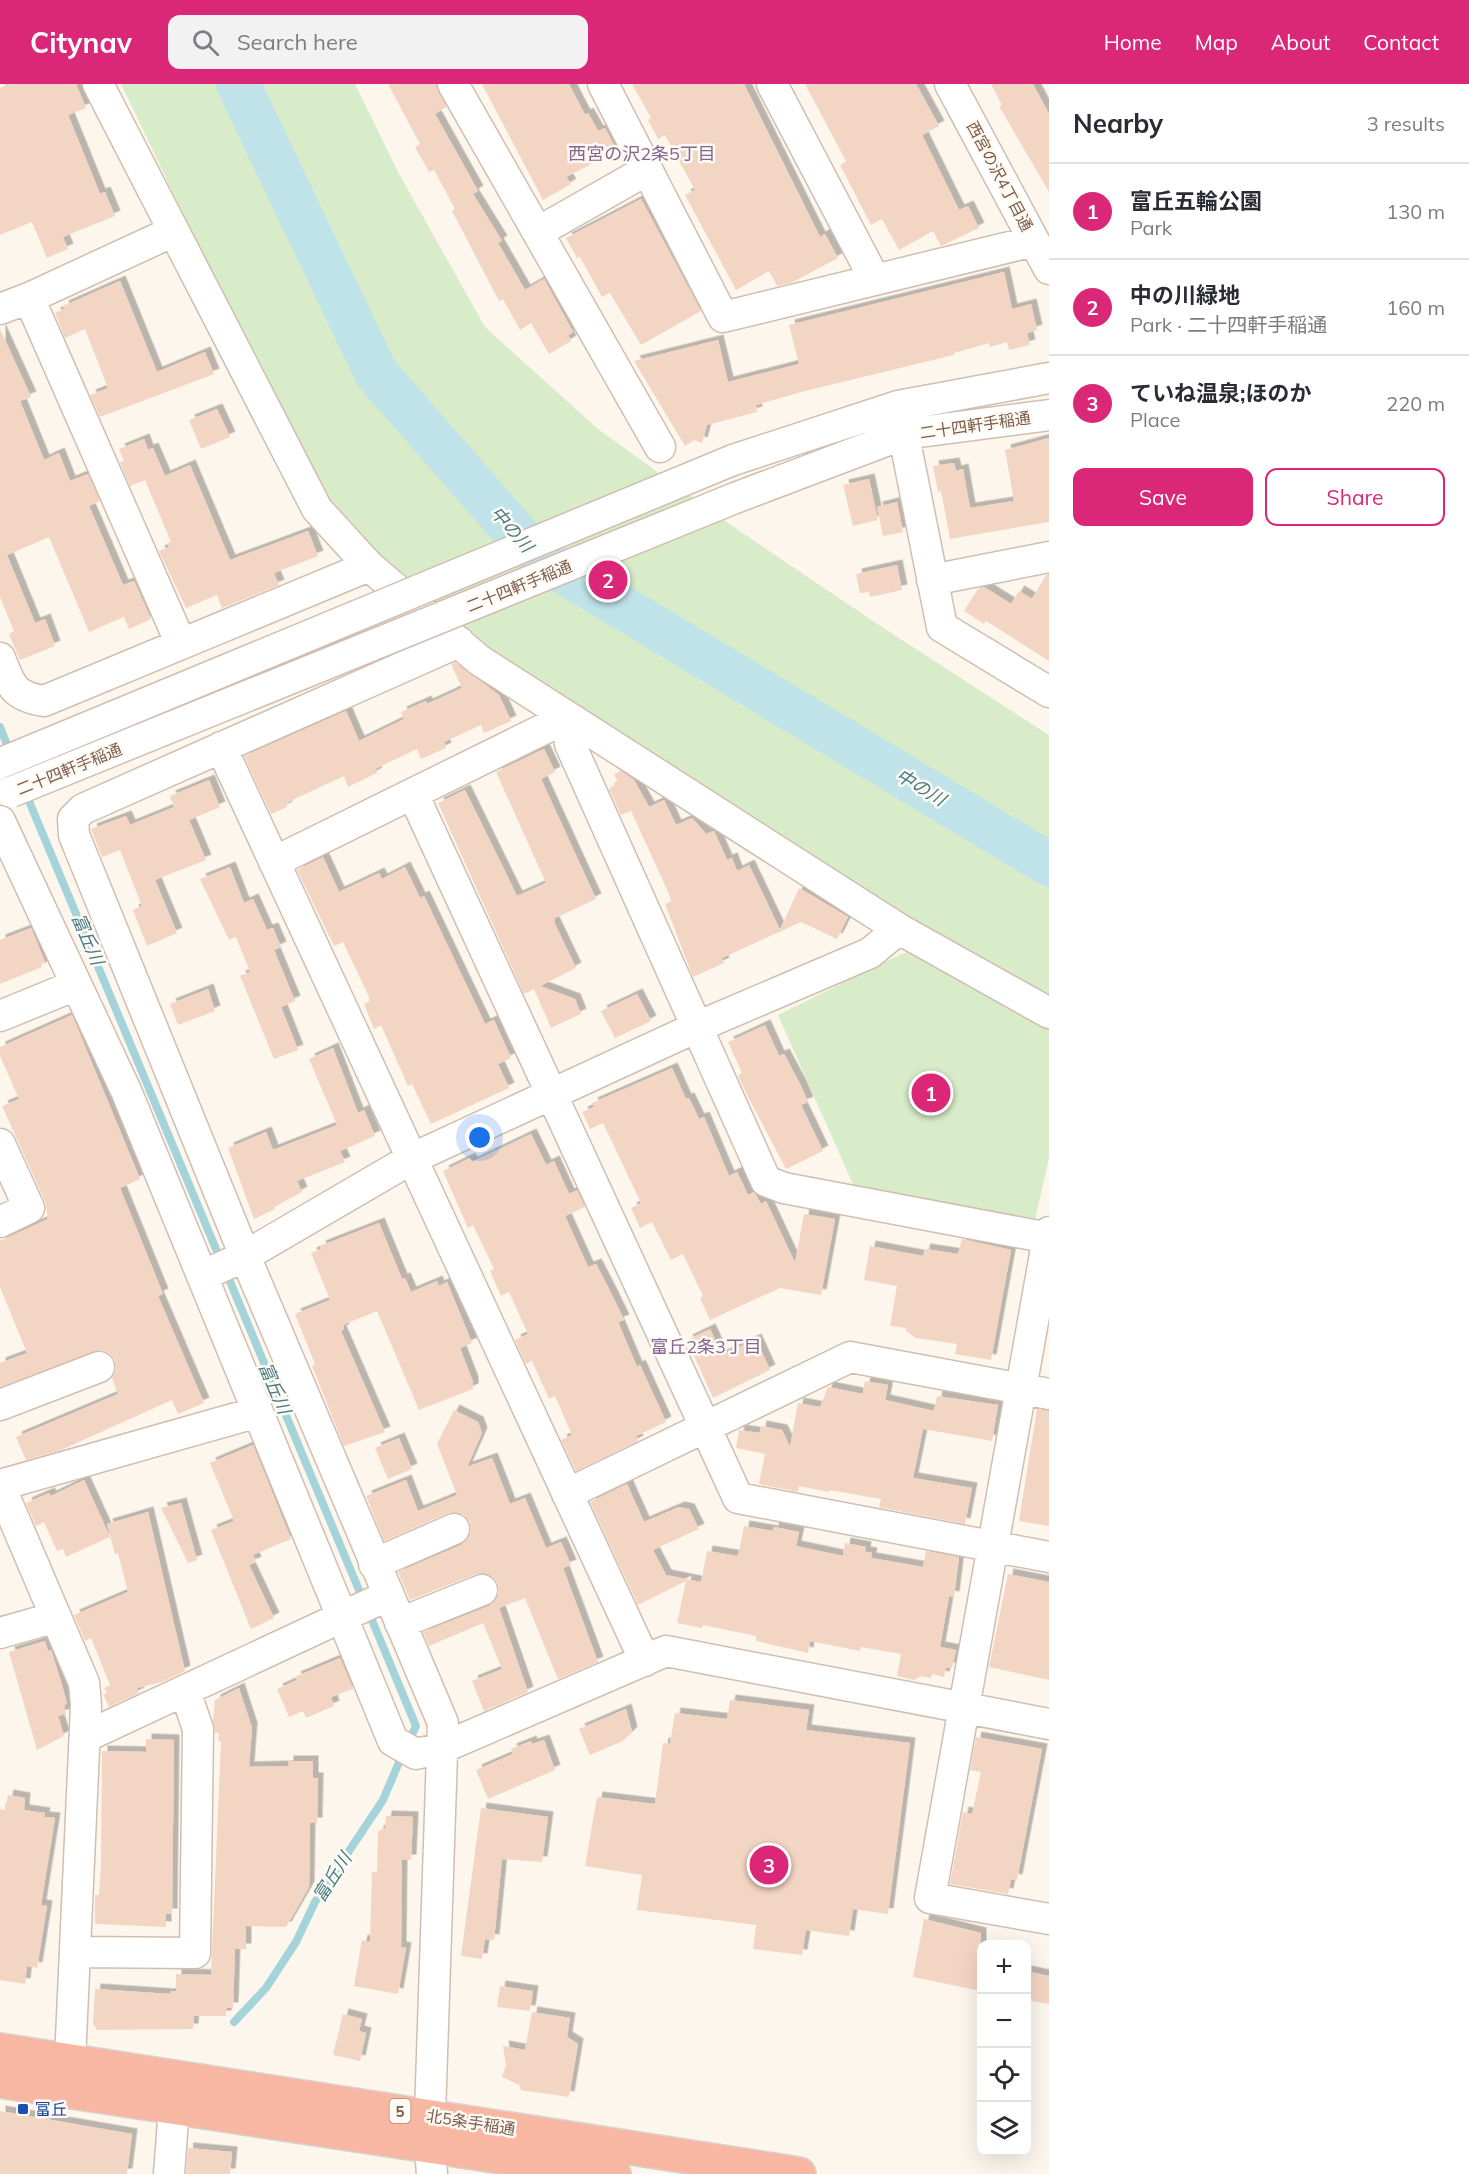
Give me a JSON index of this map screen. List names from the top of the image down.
{
  "streets": {
    "highway": ["5", "北5条手稲通"],
    "street": ["西宮の沢4丁目通", "二十四軒手稲通"]
  },
  "districts": ["西宮の沢2条5丁目", "富丘2条3丁目"],
  "water": ["中の川", "富丘川"],
  "places": {
    "transit": ["富丘"]
  },
  "page": {
    "header": "Citynav",
    "search": "Search here",
    "nav": [
      "Home",
      "Map",
      "About",
      "Contact"
    ],
    "heading": ["Nearby", "3 results"],
    "list": [
      {
        "mark": "1",
        "name": "富丘五輪公園",
        "note": "Park",
        "value": "130 m"
      },
      {
        "mark": "2",
        "name": "中の川緑地",
        "note": "Park · 二十四軒手稲通",
        "value": "160 m"
      },
      {
        "mark": "3",
        "name": "ていね温泉;ほのか",
        "note": "Place",
        "value": "220 m"
      }
    ],
    "buttons": ["Save", "Share"],
    "pins": ["2", "1", "3"],
    "map_buttons": ["+", "−"]
  }
}
